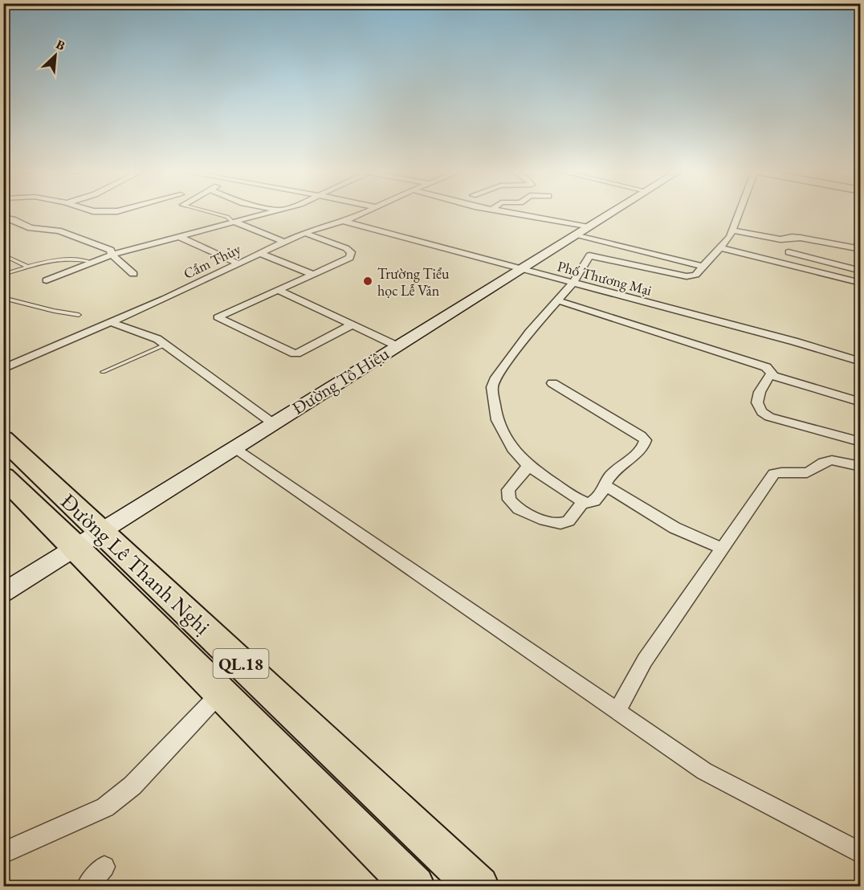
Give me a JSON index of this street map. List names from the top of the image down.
{
  "streets": {
    "highway": ["Đường Lê Thanh Nghị", "QL.18"],
    "street": ["Cẩm Thủy", "Phố Thương Mại", "Đường Tô Hiệu"]
  },
  "crossings": [
    ["Cẩm Thủy", "Phố Thương Mại"],
    ["Phố Thương Mại", "Đường Tô Hiệu"],
    ["Đường Tô Hiệu", "Đường Lê Thanh Nghị"]
  ],
  "places": ["Trường Tiểu học Lễ Văn"],
  "north": "top right"
}
